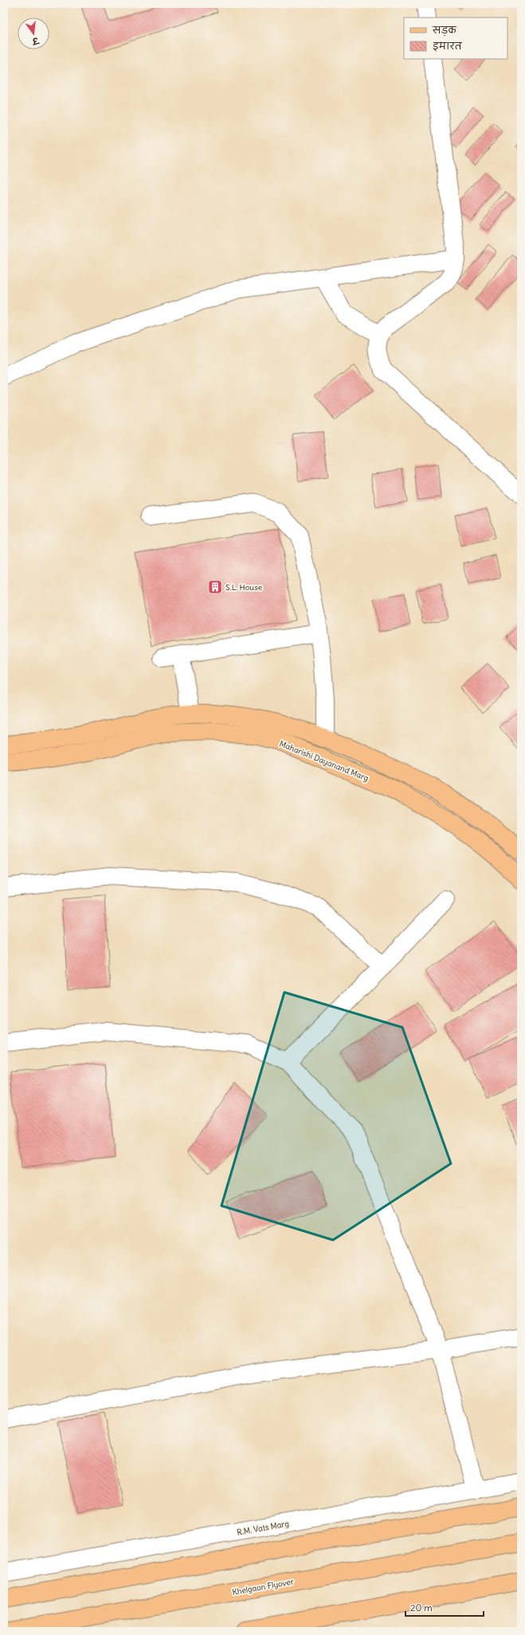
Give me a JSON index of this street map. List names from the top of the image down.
{
  "streets": {
    "main road": ["Maharishi Dayanand Marg", "Khelgaon Flyover"],
    "street": ["R.M. Vats Marg"]
  },
  "places": {
    "building": ["S.L. House"]
  },
  "legend": ["सड़क", "इमारत"],
  "scale_bar": "20 m",
  "north": "bottom"
}
